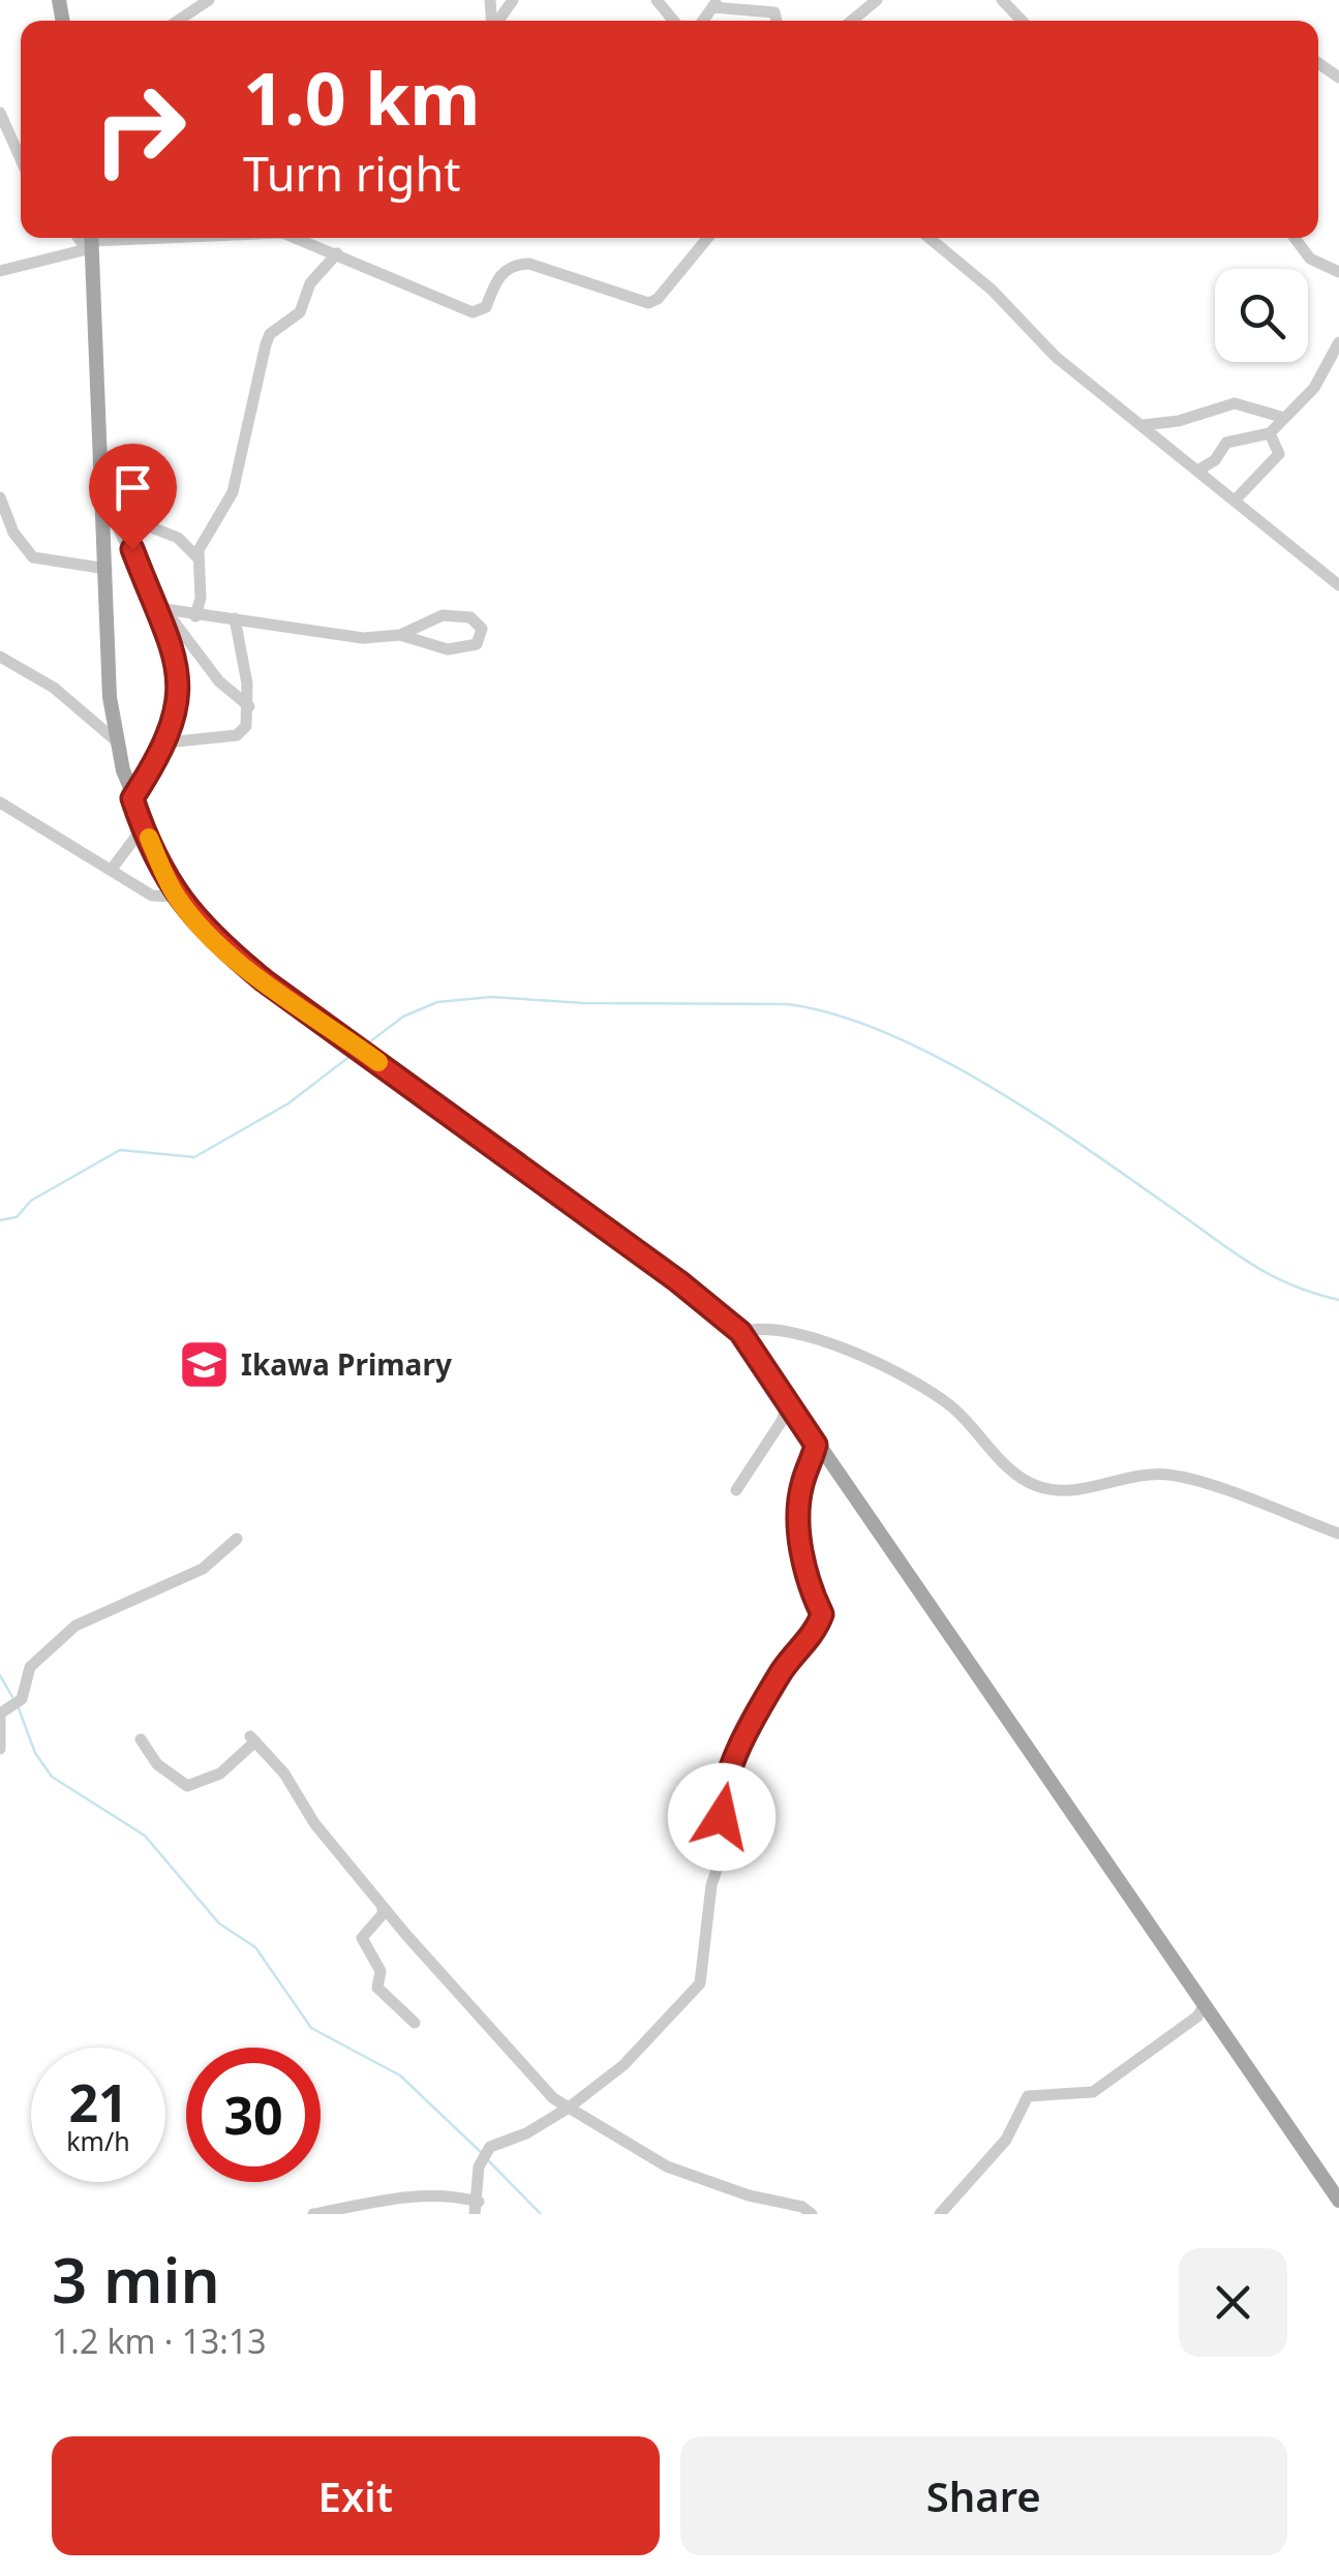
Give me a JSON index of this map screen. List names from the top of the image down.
{
  "places": {
    "school or university": ["Ikawa Primary"]
  },
  "page": {
    "turn": ["1.0 km", "Turn right"],
    "speed": "21 km/h",
    "limit": "30",
    "heading": ["3 min", "1.2 km · 13:13"],
    "buttons": ["Exit", "Share"]
  }
}
